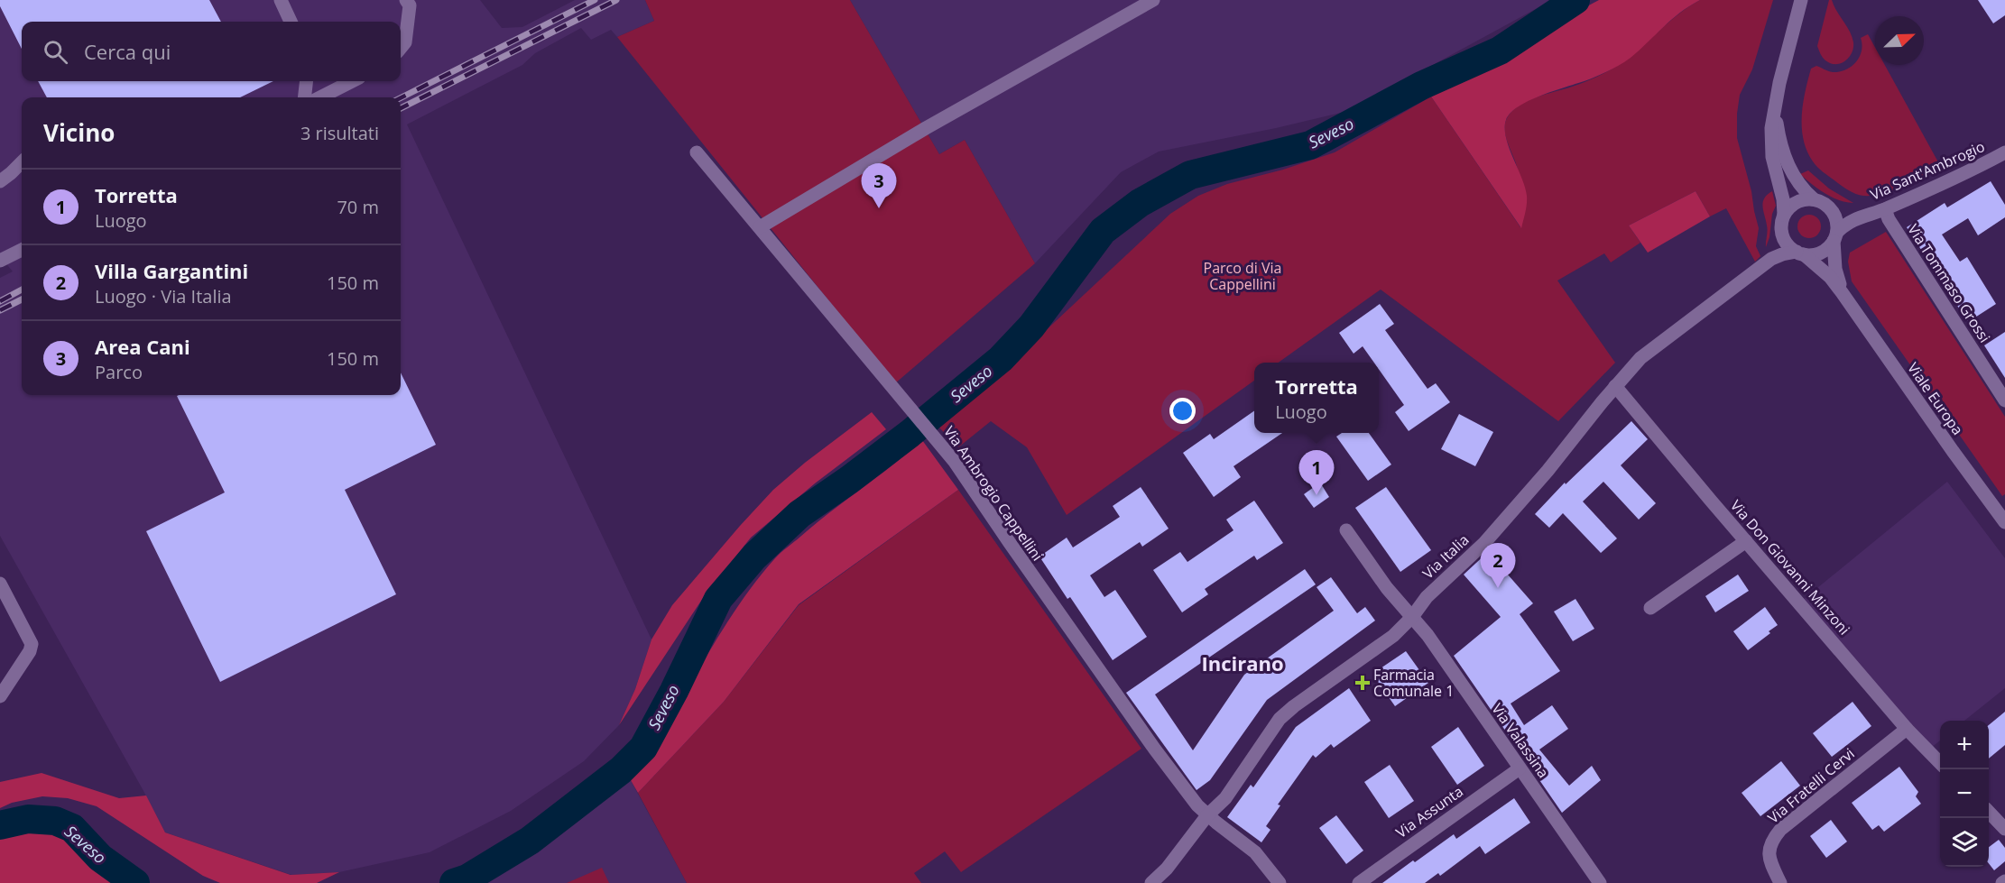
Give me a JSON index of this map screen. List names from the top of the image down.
{
  "streets": {
    "street": [
      "Via Sant'Ambrogio",
      "Via Tommaso Grossi",
      "Viale Europa",
      "Via Ambrogio Cappellini",
      "Via Italia",
      "Via Don Giovanni Minzoni",
      "Via Valassina",
      "Via Fratelli Cervi",
      "Via Assunta"
    ]
  },
  "crossings": [
    ["Via Sant'Ambrogio", "Via Tommaso Grossi"],
    ["Viale Europa", "Via Italia"],
    ["Via Ambrogio Cappellini", "Via Italia"],
    ["Via Italia", "Via Don Giovanni Minzoni"],
    ["Via Italia", "Via Valassina"],
    ["Via Don Giovanni Minzoni", "Via Fratelli Cervi"],
    ["Via Valassina", "Via Assunta"]
  ],
  "districts": ["Incirano"],
  "water": ["Seveso"],
  "parks": ["Parco di Via Cappellini"],
  "places": {
    "health": ["Farmacia Comunale 1"]
  },
  "north": "top right",
  "page": {
    "search": "Cerca qui",
    "heading": ["Vicino", "3 risultati"],
    "pins": ["3", "1", "2"],
    "list": [
      {
        "mark": "1",
        "name": "Torretta",
        "note": "Luogo",
        "value": "70 m"
      },
      {
        "mark": "2",
        "name": "Villa Gargantini",
        "note": "Luogo · Via Italia",
        "value": "150 m"
      },
      {
        "mark": "3",
        "name": "Area Cani",
        "note": "Parco",
        "value": "150 m"
      }
    ],
    "popup": ["Torretta", "Luogo"],
    "map_buttons": ["+", "−"]
  }
}
